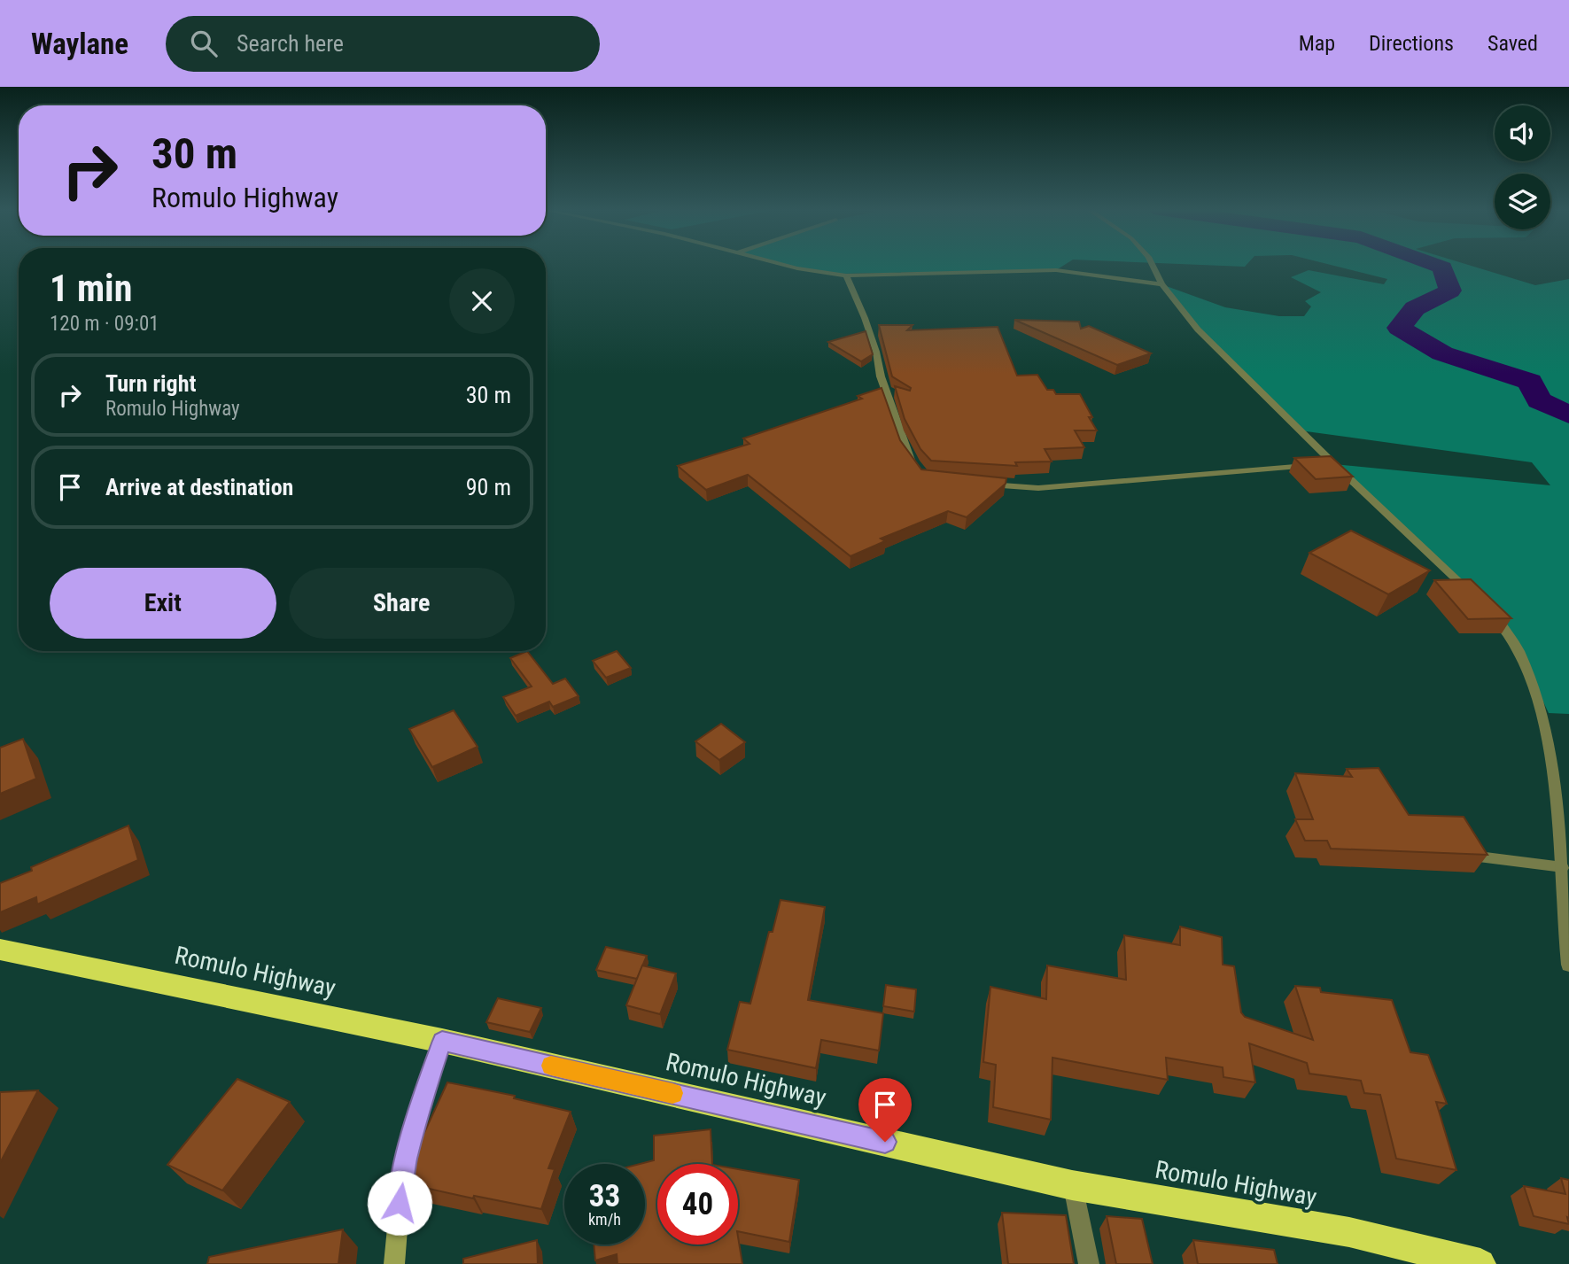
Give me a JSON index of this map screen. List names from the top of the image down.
{
  "streets": {
    "highway": ["Romulo Highway"]
  },
  "page": {
    "header": "Waylane",
    "search": "Search here",
    "nav": ["Map", "Directions", "Saved"],
    "turn": ["30 m", "Romulo Highway"],
    "heading": ["1 min", "120 m · 09:01"],
    "list": [
      {
        "name": "Turn right",
        "note": "Romulo Highway",
        "value": "30 m"
      },
      {
        "name": "Arrive at destination",
        "value": "90 m"
      }
    ],
    "buttons": ["Exit", "Share"],
    "speed": "33 km/h",
    "limit": "40"
  }
}
